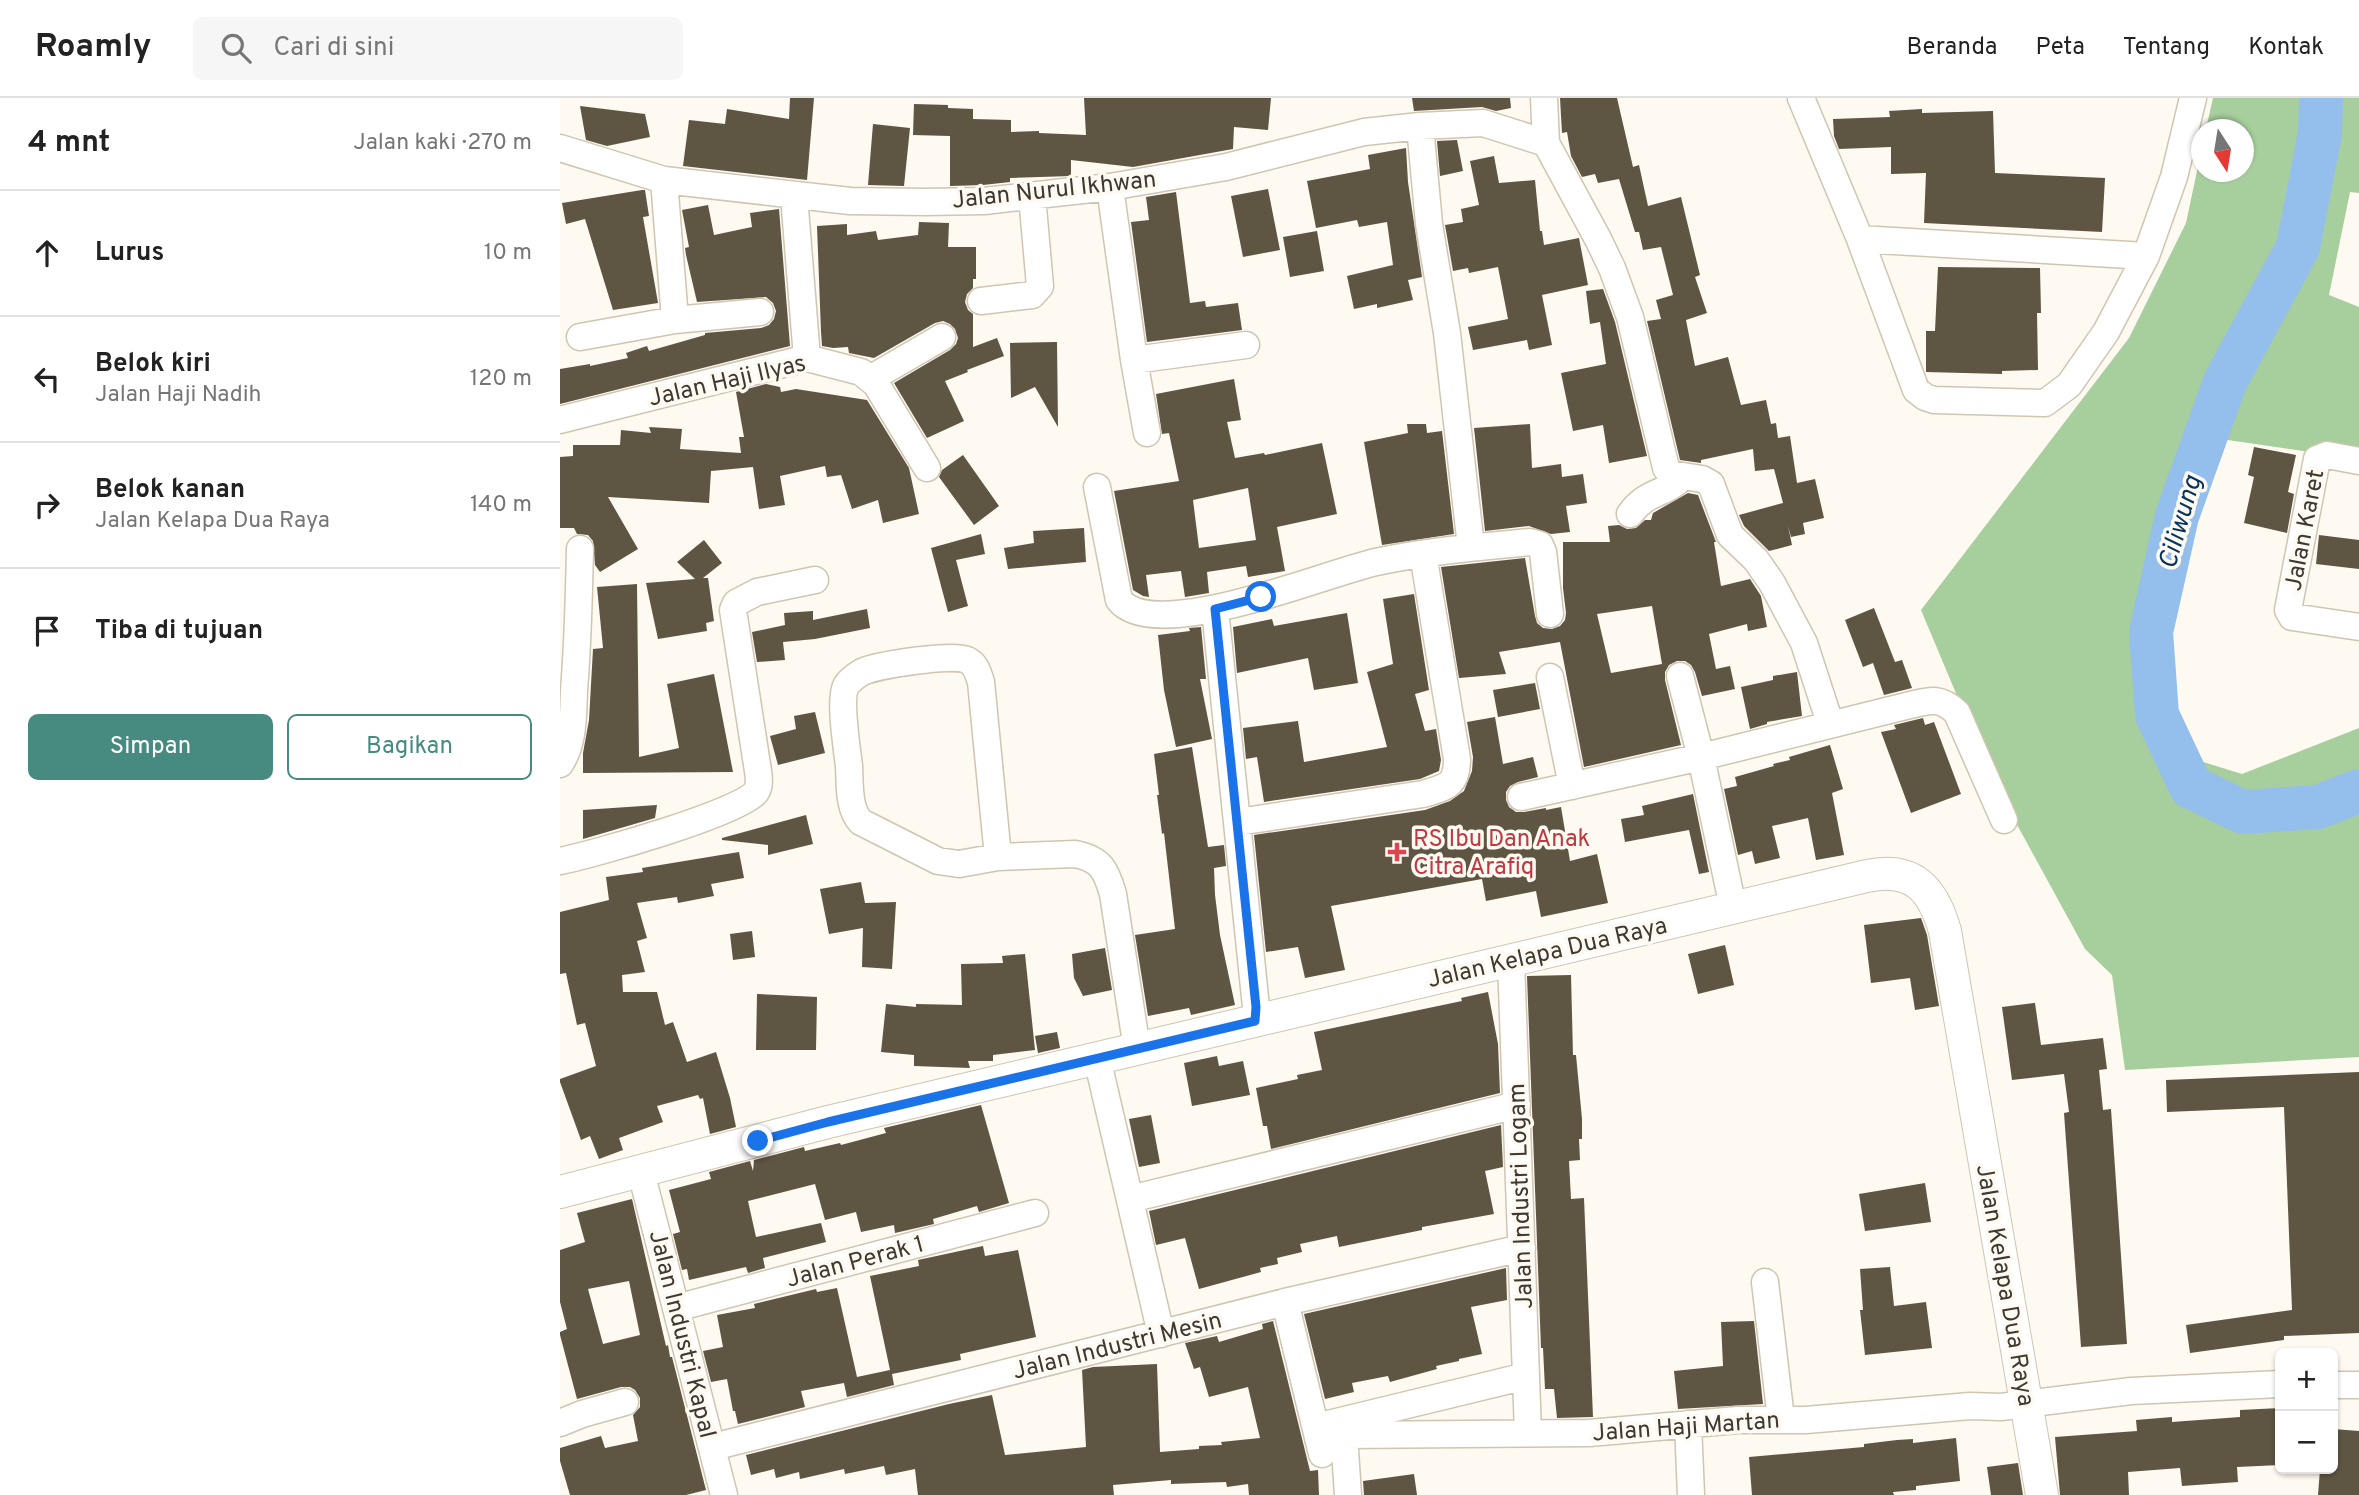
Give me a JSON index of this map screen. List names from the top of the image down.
{
  "streets": {
    "main road": ["Jalan Kelapa Dua Raya"],
    "street": [
      "Jalan Nurul Ikhwan",
      "Jalan Haji Ilyas",
      "Jalan Karet",
      "Jalan Industri Logam",
      "Jalan Perak 1",
      "Jalan Industri Kapal",
      "Jalan Industri Mesin",
      "Jalan Haji Martan"
    ]
  },
  "crossings": [
    ["Jalan Kelapa Dua Raya", "Jalan Industri Logam"],
    ["Jalan Kelapa Dua Raya", "Jalan Industri Kapal"],
    ["Jalan Kelapa Dua Raya", "Jalan Haji Martan"],
    ["Jalan Industri Logam", "Jalan Industri Mesin"],
    ["Jalan Industri Logam", "Jalan Haji Martan"],
    ["Jalan Perak 1", "Jalan Industri Kapal"],
    ["Jalan Industri Kapal", "Jalan Industri Mesin"]
  ],
  "water": ["Ciliwung"],
  "places": {
    "health": ["RS Ibu Dan Anak Citra Arafiq"]
  },
  "north": "bottom",
  "page": {
    "header": "Roamly",
    "search": "Cari di sini",
    "nav": [
      "Beranda",
      "Peta",
      "Tentang",
      "Kontak"
    ],
    "heading": ["4 mnt", "Jalan kaki · 270 m"],
    "list": [
      ["Lurus", "10 m"],
      ["Belok kiri", "Jalan Haji Nadih", "120 m"],
      ["Belok kanan", "Jalan Kelapa Dua Raya", "140 m"],
      "Tiba di tujuan"
    ],
    "buttons": ["Simpan", "Bagikan"],
    "map_buttons": ["+", "−"]
  }
}
